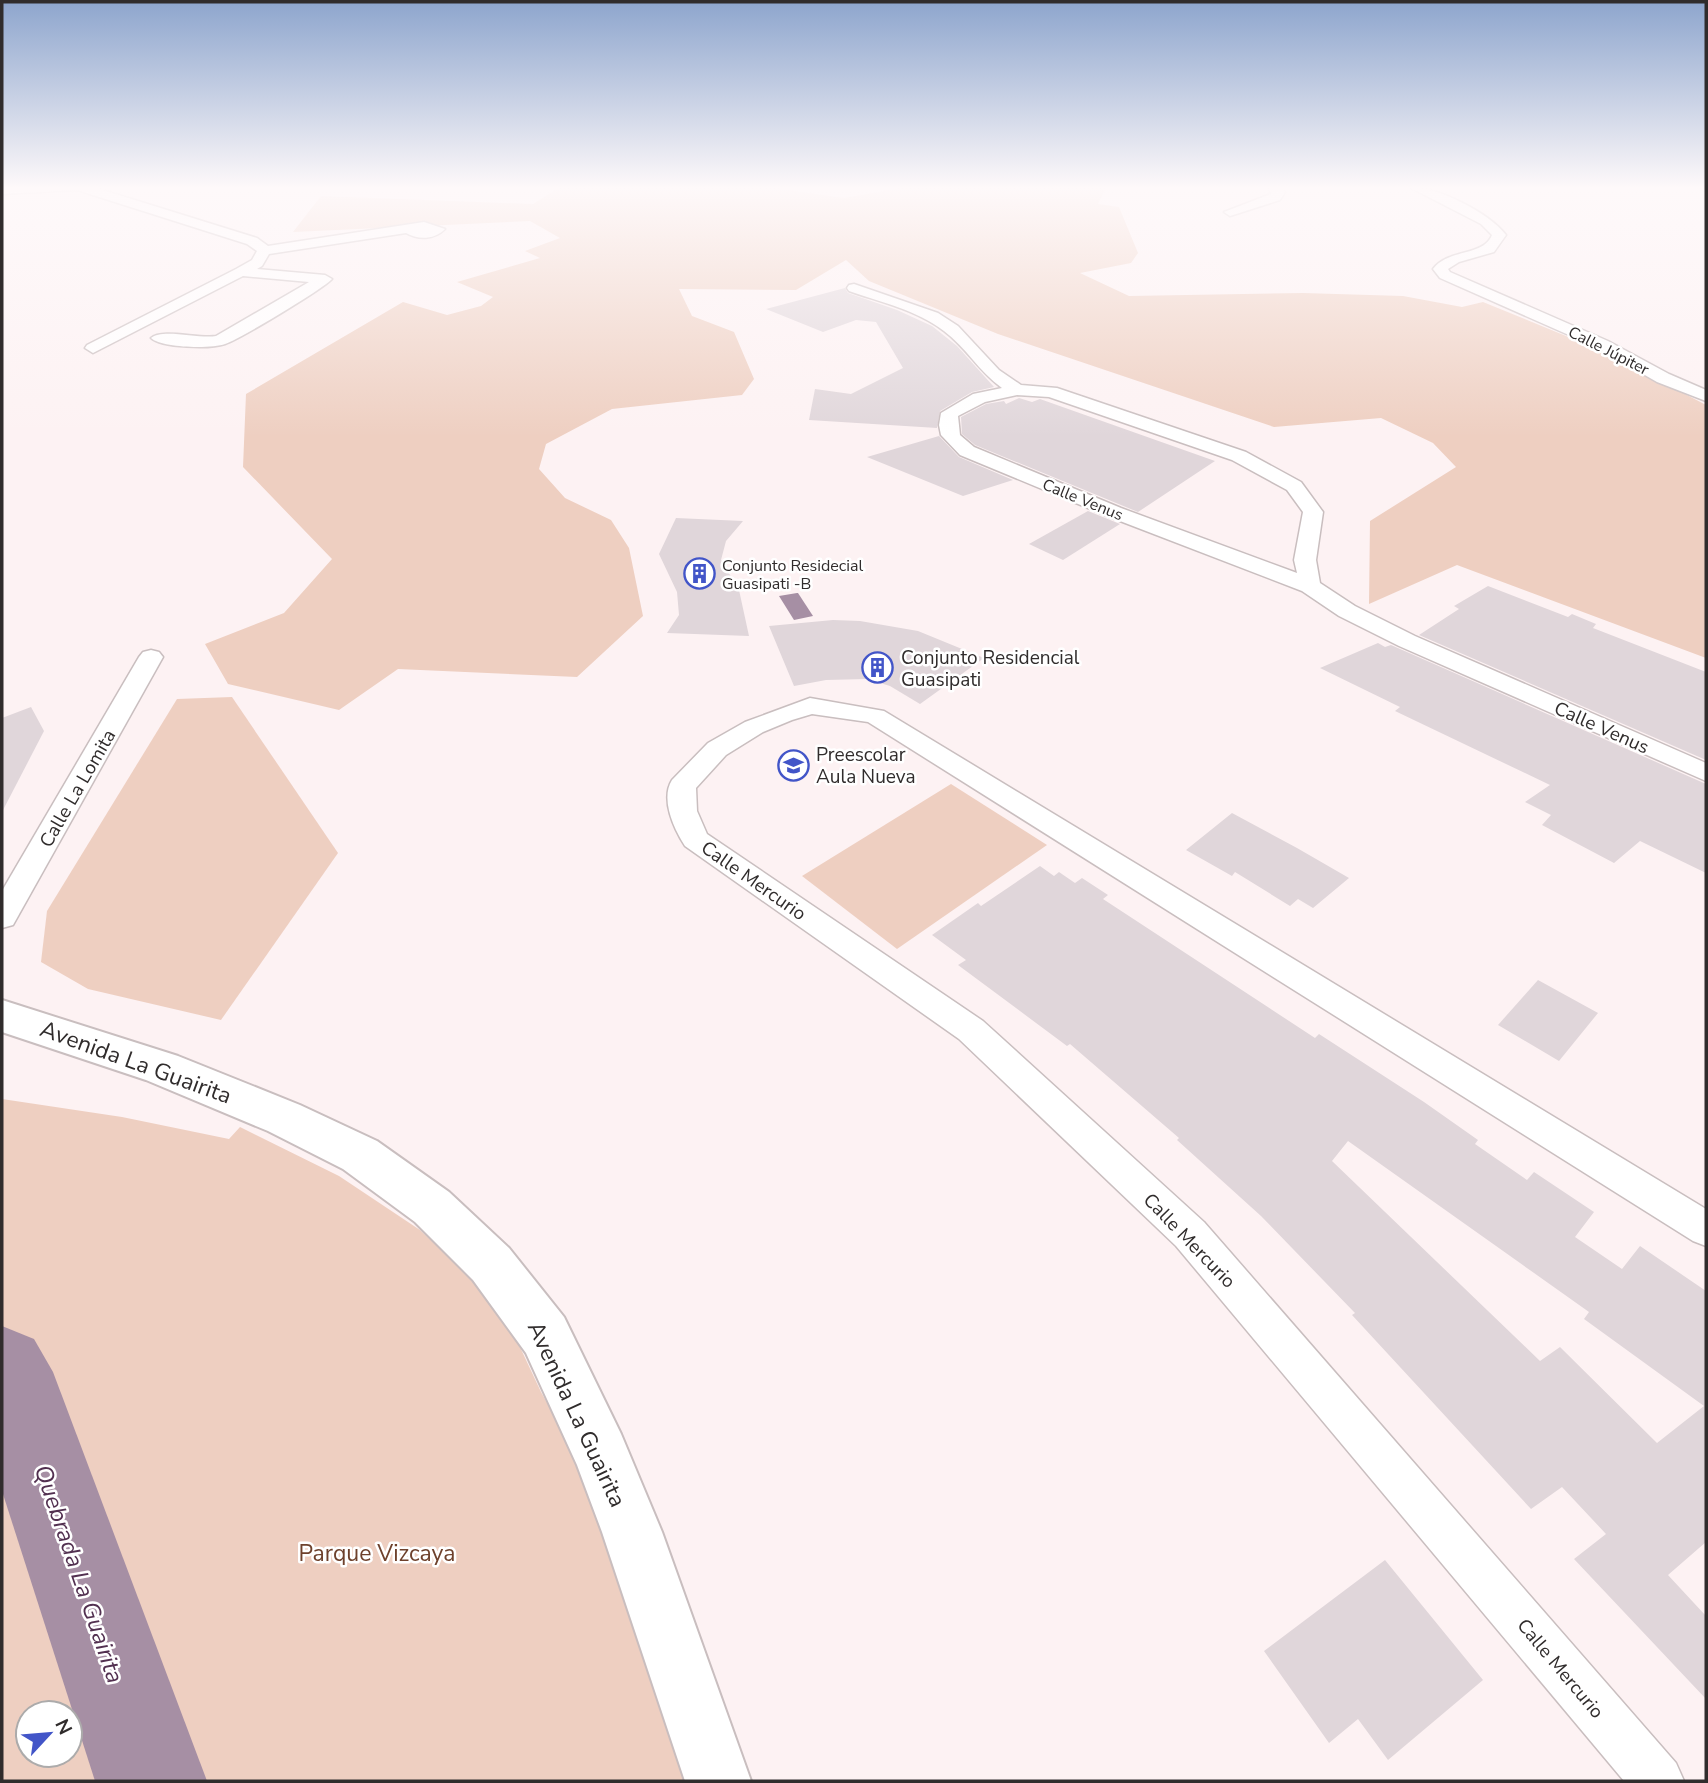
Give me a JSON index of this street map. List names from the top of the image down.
{
  "streets": {
    "street": [
      "Calle Júpiter",
      "Calle Venus",
      "Calle La Lomita",
      "Calle Mercurio",
      "Avenida La Guairita"
    ]
  },
  "water": ["Quebrada La Guairita"],
  "parks": ["Parque Vizcaya"],
  "places": {
    "building": ["Conjunto Residecial Guasipati -B", "Conjunto Residencial Guasipati"],
    "school or university": ["Preescolar Aula Nueva"]
  },
  "north": "top right"
}
